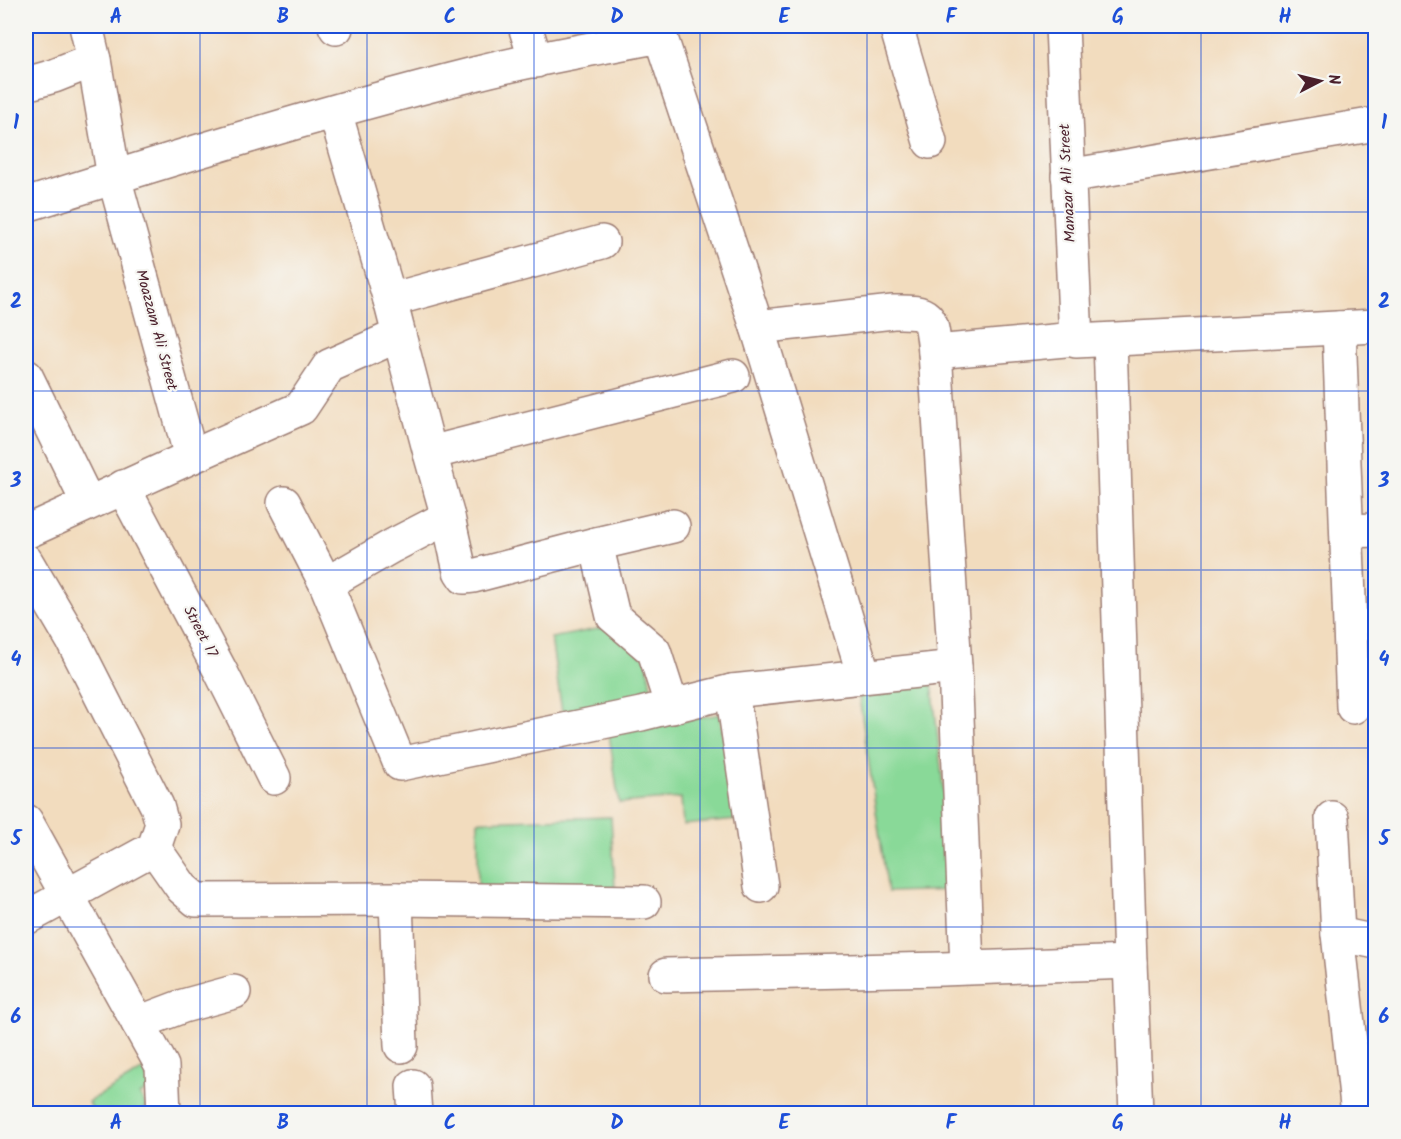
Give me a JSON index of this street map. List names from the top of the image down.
{
  "streets": {
    "street": ["Manazar Ali Street", "Moazzam Ali Street", "Street 17"]
  },
  "north": "right",
  "grid": {
    "columns": [
      "A",
      "B",
      "C",
      "D",
      "E",
      "F",
      "G",
      "H"
    ],
    "rows": [
      "1",
      "2",
      "3",
      "4",
      "5",
      "6"
    ]
  }
}
